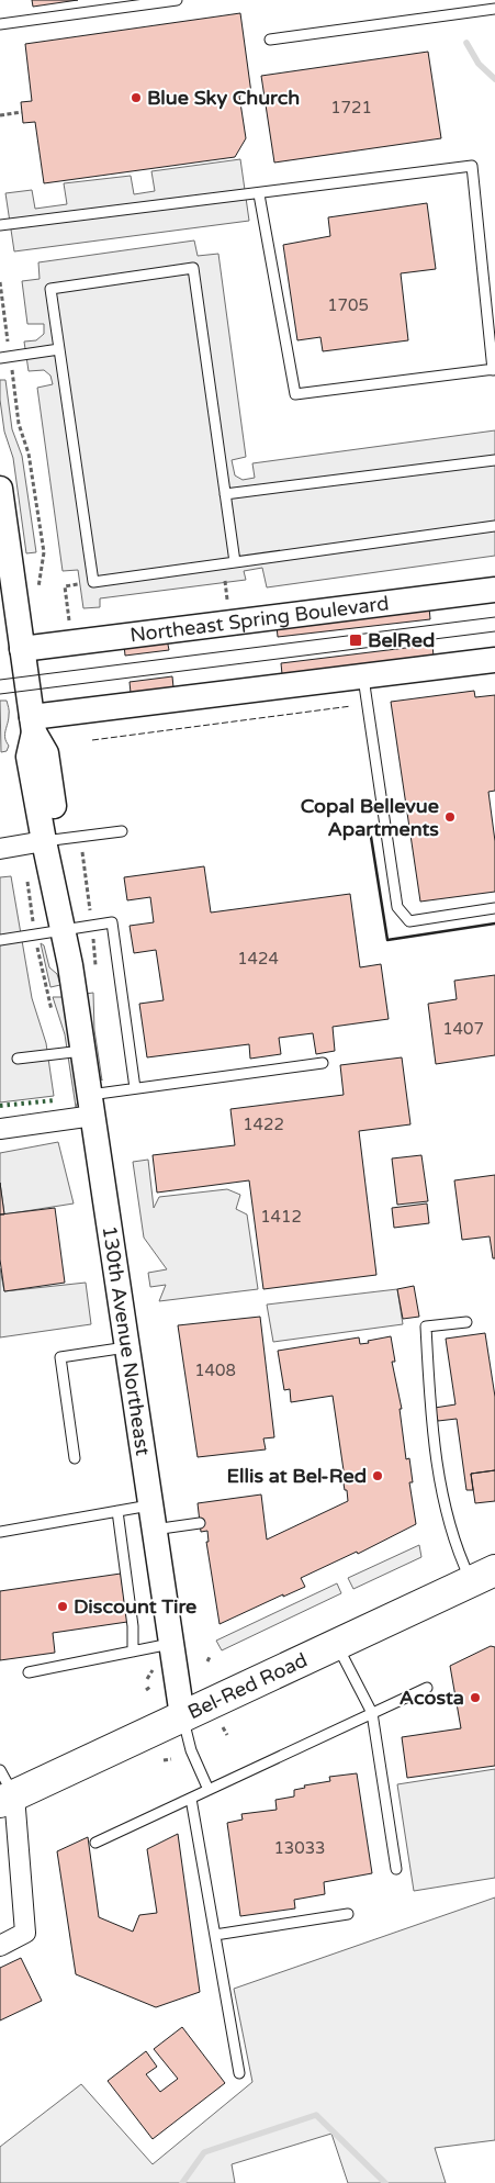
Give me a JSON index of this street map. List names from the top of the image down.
{
  "streets": {
    "main road": ["Bel-Red Road"],
    "street": ["Northeast Spring Boulevard", "130th Avenue Northeast"]
  },
  "crossings": [
    ["Northeast Spring Boulevard", "130th Avenue Northeast"],
    ["130th Avenue Northeast", "Bel-Red Road"]
  ],
  "places": {
    "other": [
      "Blue Sky Church",
      "Copal Bellevue Apartments",
      "Ellis at Bel-Red",
      "Discount Tire",
      "Acosta"
    ],
    "transit": ["BelRed"]
  },
  "house_numbers": [
    "1721",
    "1705",
    "1424",
    "1407",
    "1422",
    "1412",
    "1408",
    "13033"
  ]
}
